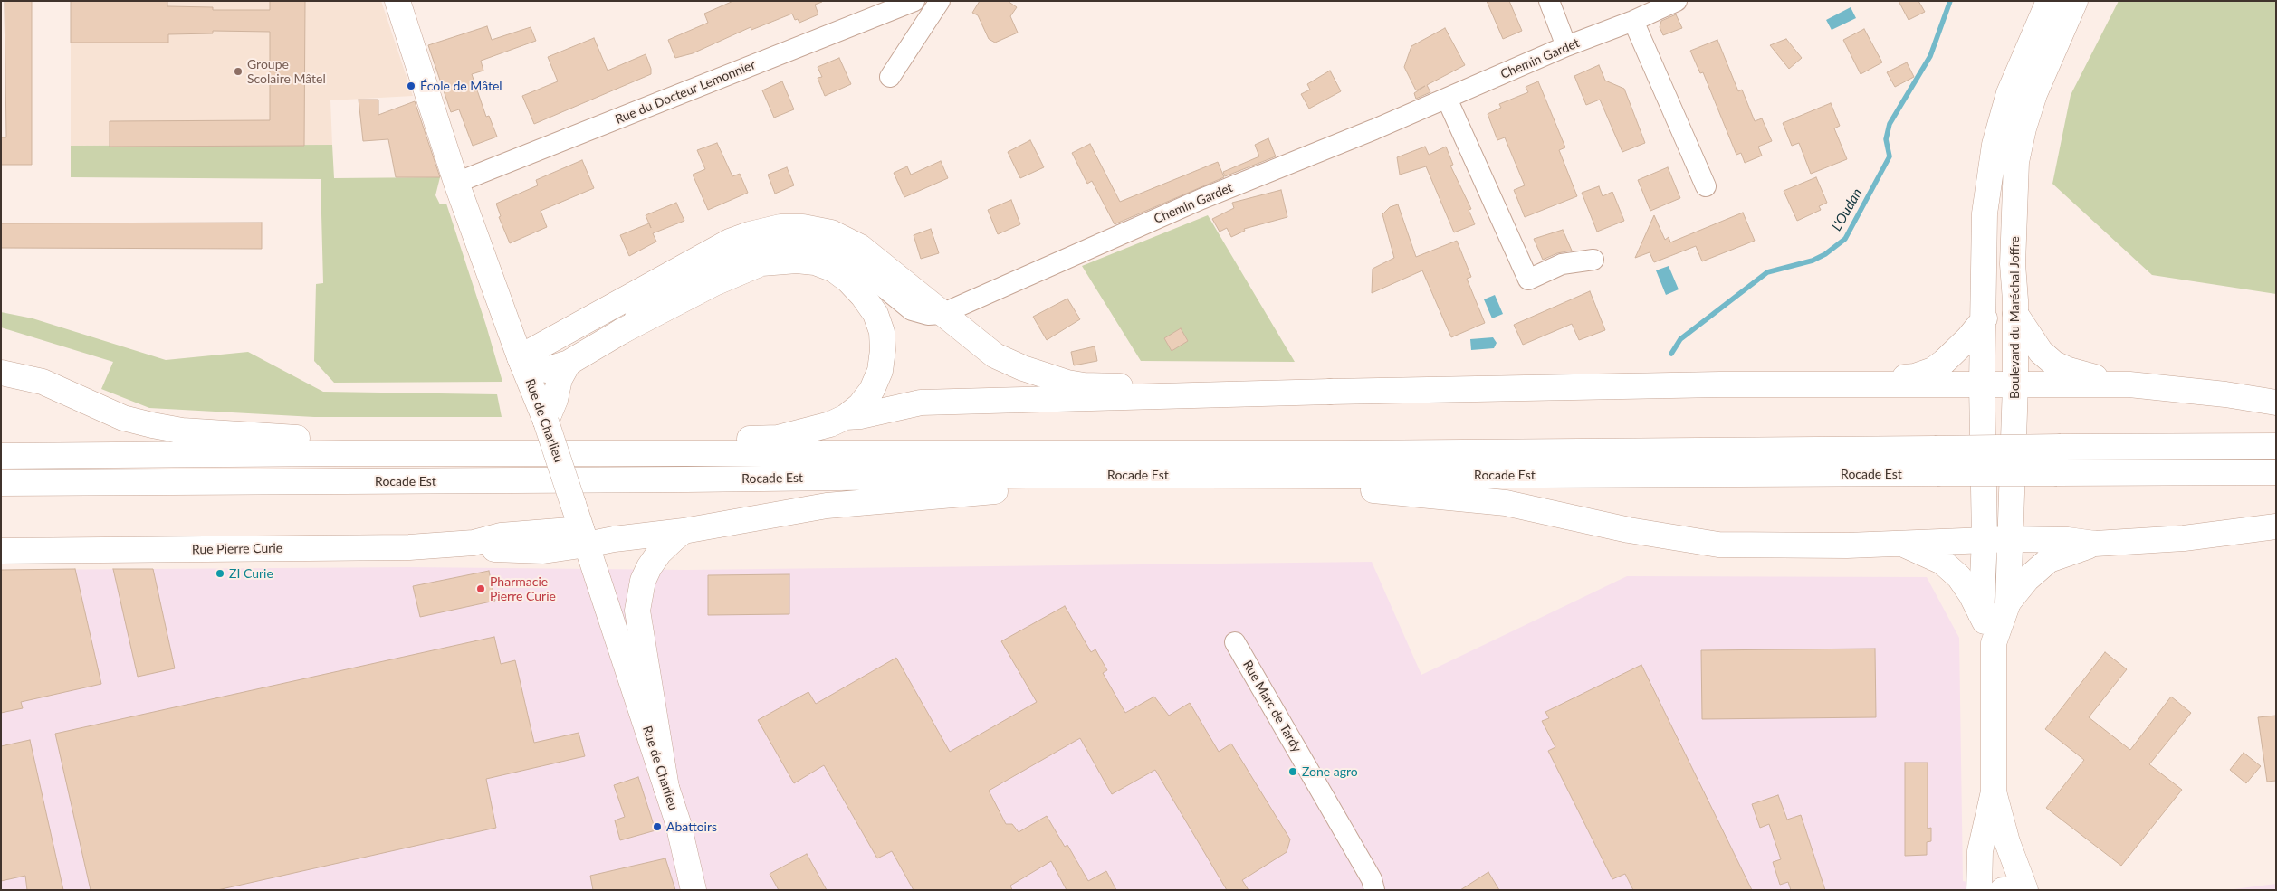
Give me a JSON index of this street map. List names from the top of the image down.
{
  "streets": {
    "main road": [
      "Boulevard du Maréchal Joffre",
      "Rue de Charlieu",
      "Rocade Est",
      "Rue Pierre Curie"
    ],
    "street": ["Chemin Gardet", "Rue du Docteur Lemonnier", "Rue Marc de Tardy"]
  },
  "crossings": [
    ["Rue du Docteur Lemonnier", "Rue de Charlieu"],
    ["Rue de Charlieu", "Rue Pierre Curie"],
    ["Rocade Est", "Rue Pierre Curie"]
  ],
  "water": ["L'Oudan"],
  "places": [
    "Groupe Scolaire Mâtel",
    "École de Mâtel",
    "ZI Curie",
    "Pharmacie Pierre Curie",
    "Zone agro",
    "Abattoirs"
  ]
}
